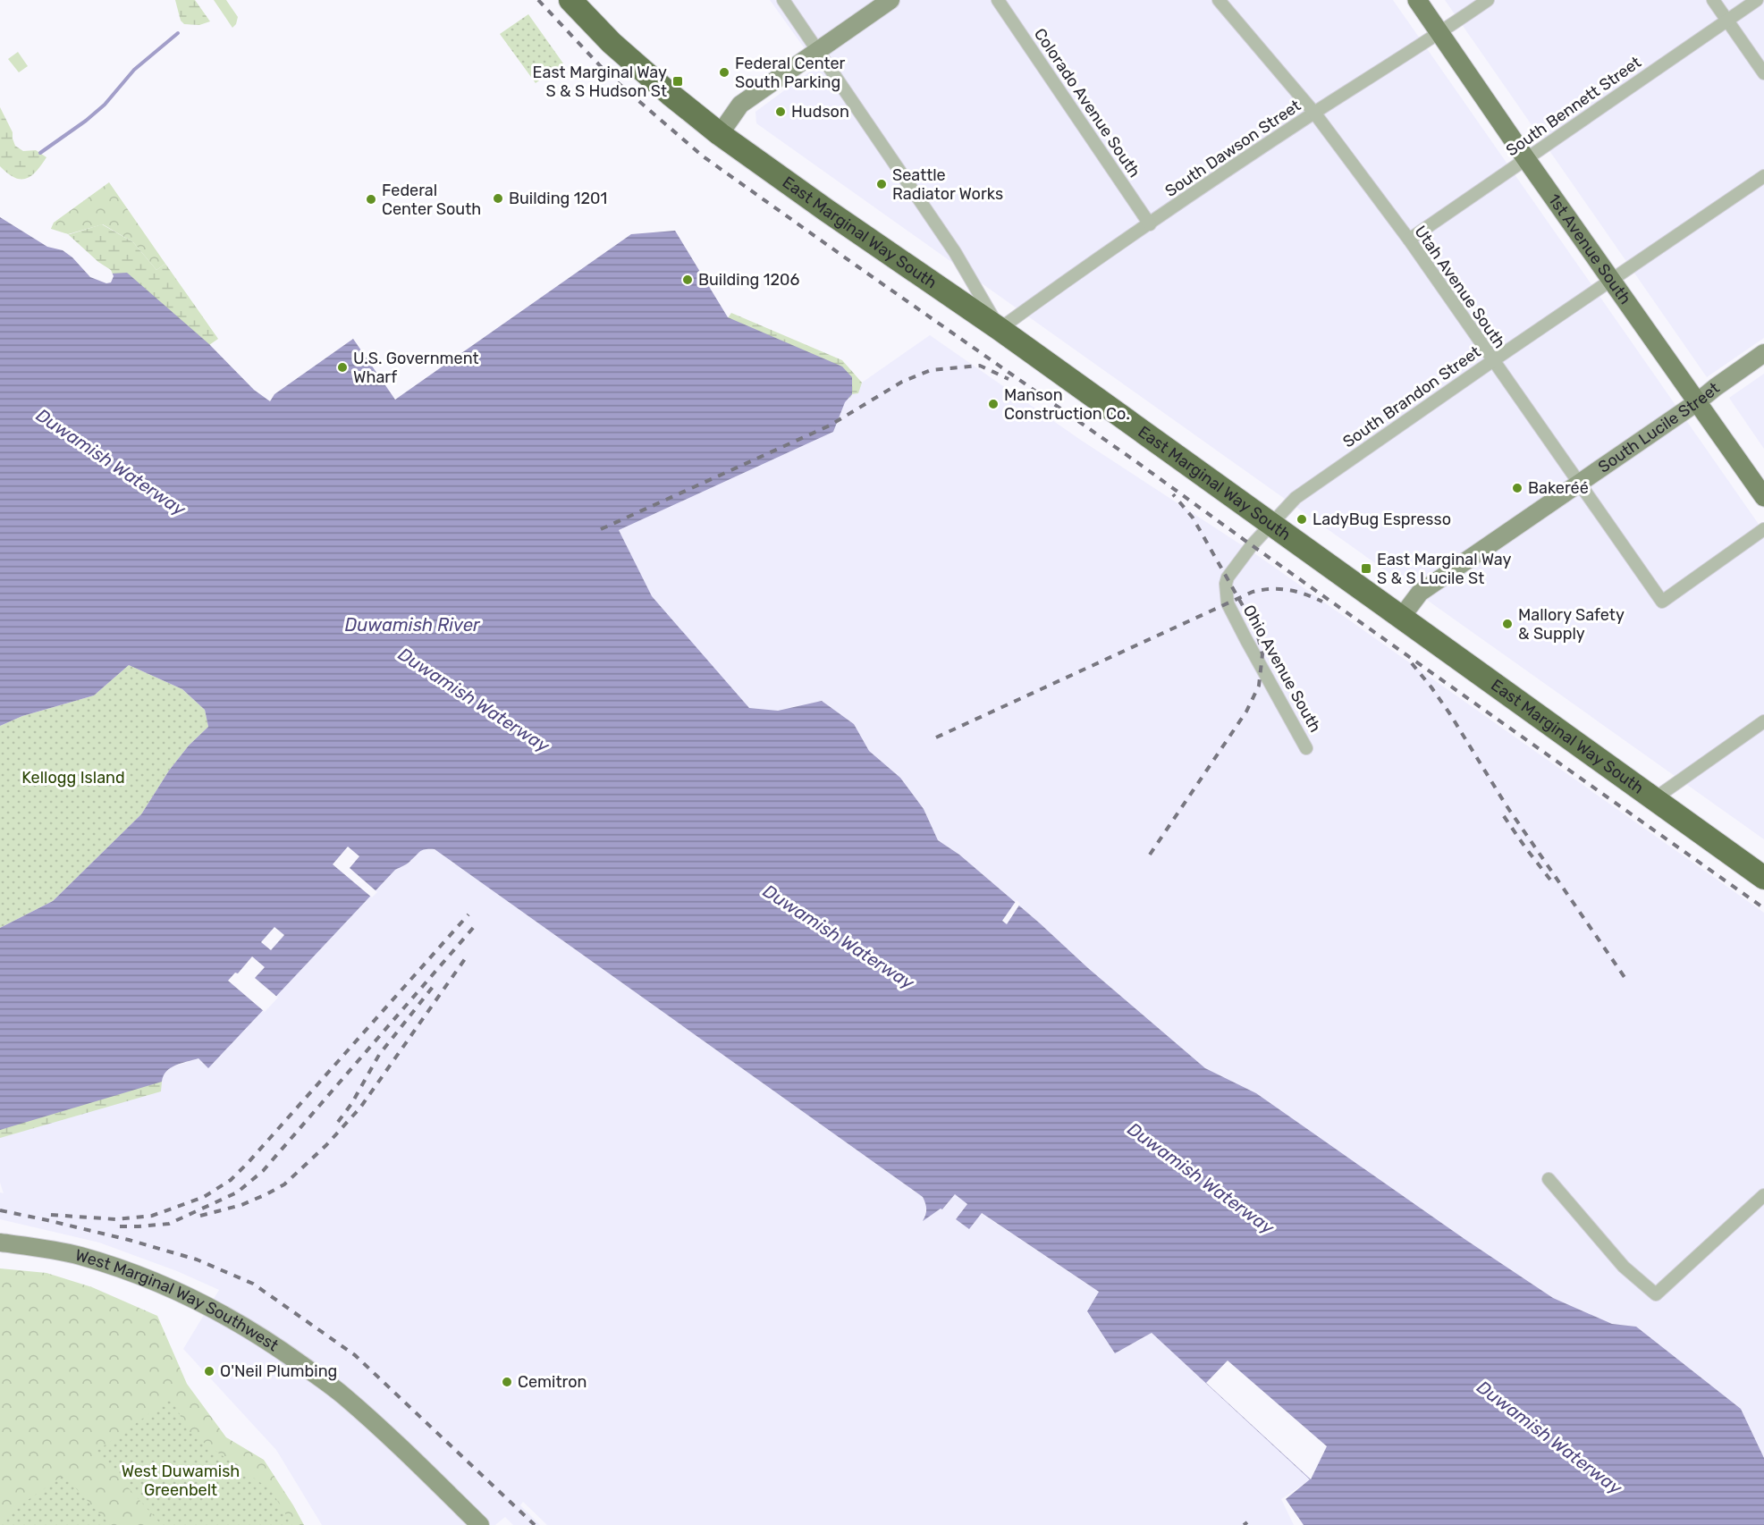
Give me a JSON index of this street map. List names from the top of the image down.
{
  "streets": {
    "highway": ["East Marginal Way South"],
    "main road": ["1st Avenue South"],
    "street": [
      "Colorado Avenue South",
      "South Bennett Street",
      "South Dawson Street",
      "Utah Avenue South",
      "South Brandon Street",
      "South Lucile Street",
      "Ohio Avenue South",
      "West Marginal Way Southwest"
    ]
  },
  "crossings": [
    ["Colorado Avenue South", "South Dawson Street"],
    ["South Bennett Street", "1st Avenue South"],
    ["South Bennett Street", "Utah Avenue South"],
    ["South Dawson Street", "East Marginal Way South"],
    ["South Dawson Street", "1st Avenue South"],
    ["South Dawson Street", "Utah Avenue South"],
    ["East Marginal Way South", "South Brandon Street"],
    ["East Marginal Way South", "South Lucile Street"],
    ["East Marginal Way South", "Ohio Avenue South"],
    ["1st Avenue South", "South Brandon Street"],
    ["1st Avenue South", "South Lucile Street"],
    ["Utah Avenue South", "South Brandon Street"],
    ["Utah Avenue South", "South Lucile Street"],
    ["South Brandon Street", "Ohio Avenue South"]
  ],
  "water": ["Duwamish Waterway", "Duwamish River"],
  "parks": ["Kellogg Island", "West Duwamish Greenbelt"],
  "places": {
    "other": [
      "Federal Center South Parking",
      "Hudson",
      "Seattle Radiator Works",
      "Building 1201",
      "Federal Center South",
      "Building 1206",
      "U.S. Government Wharf",
      "Manson Construction Co.",
      "Bakeréé",
      "LadyBug Espresso",
      "Mallory Safety & Supply",
      "O'Neil Plumbing",
      "Cemitron"
    ],
    "transit": ["East Marginal Way S & S Hudson St", "East Marginal Way S & S Lucile St"]
  }
}
